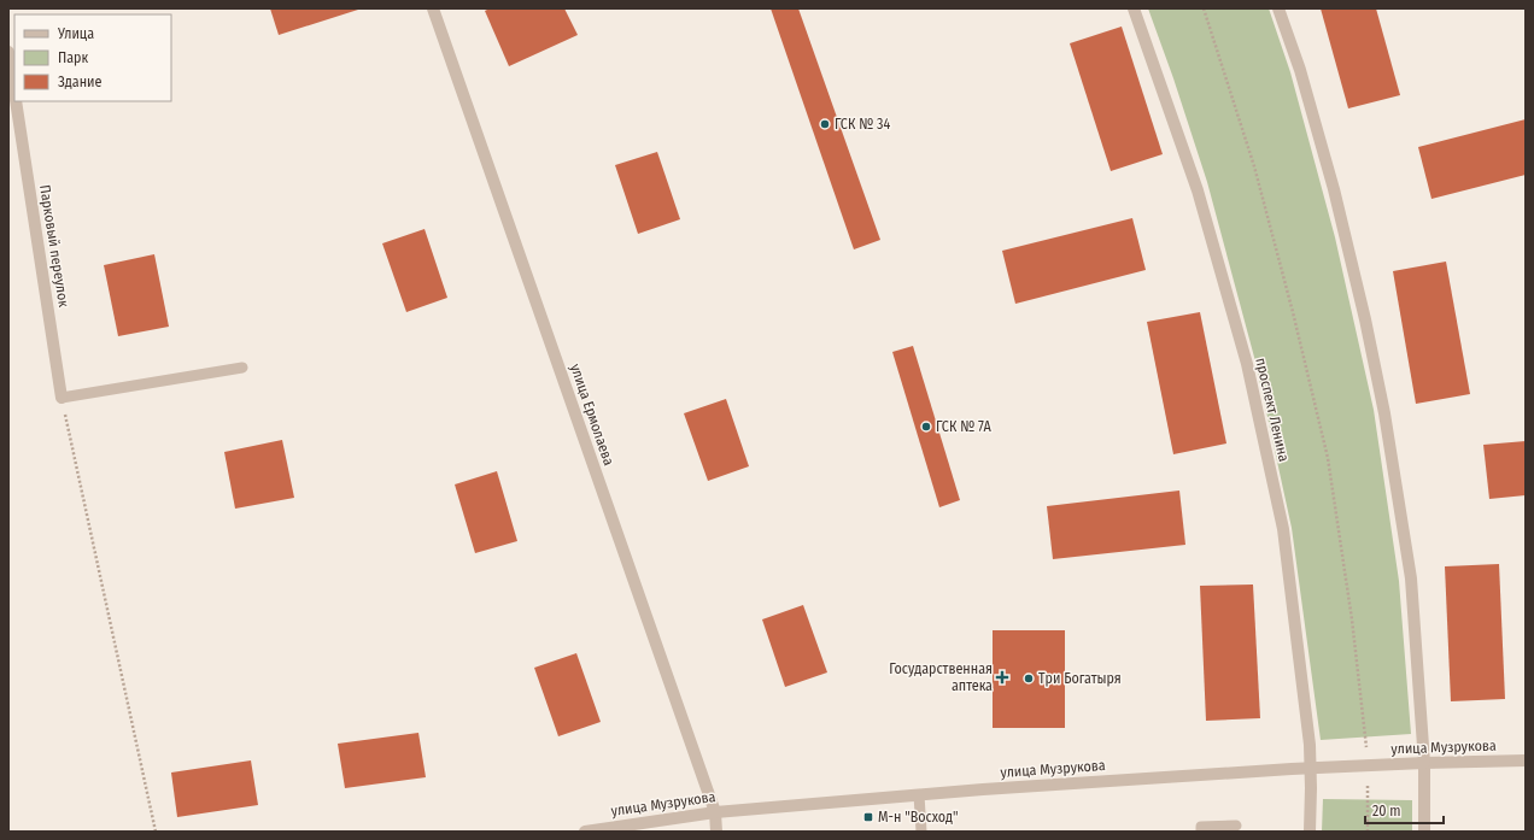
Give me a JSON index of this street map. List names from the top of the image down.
{
  "streets": {
    "street": [
      "Парковый переулок",
      "проспект Ленина",
      "улица Ермолаева",
      "улица Музрукова"
    ]
  },
  "crossings": [
    ["проспект Ленина", "улица Музрукова"],
    ["улица Ермолаева", "улица Музрукова"]
  ],
  "places": {
    "other": ["ГСК № 34", "ГСК № 7А", "Три Богатыря"],
    "health": ["Государственная аптека"],
    "transit": ["М-н \"Восход\""]
  },
  "legend": ["Улица", "Парк", "Здание"],
  "scale_bar": "20 m"
}
